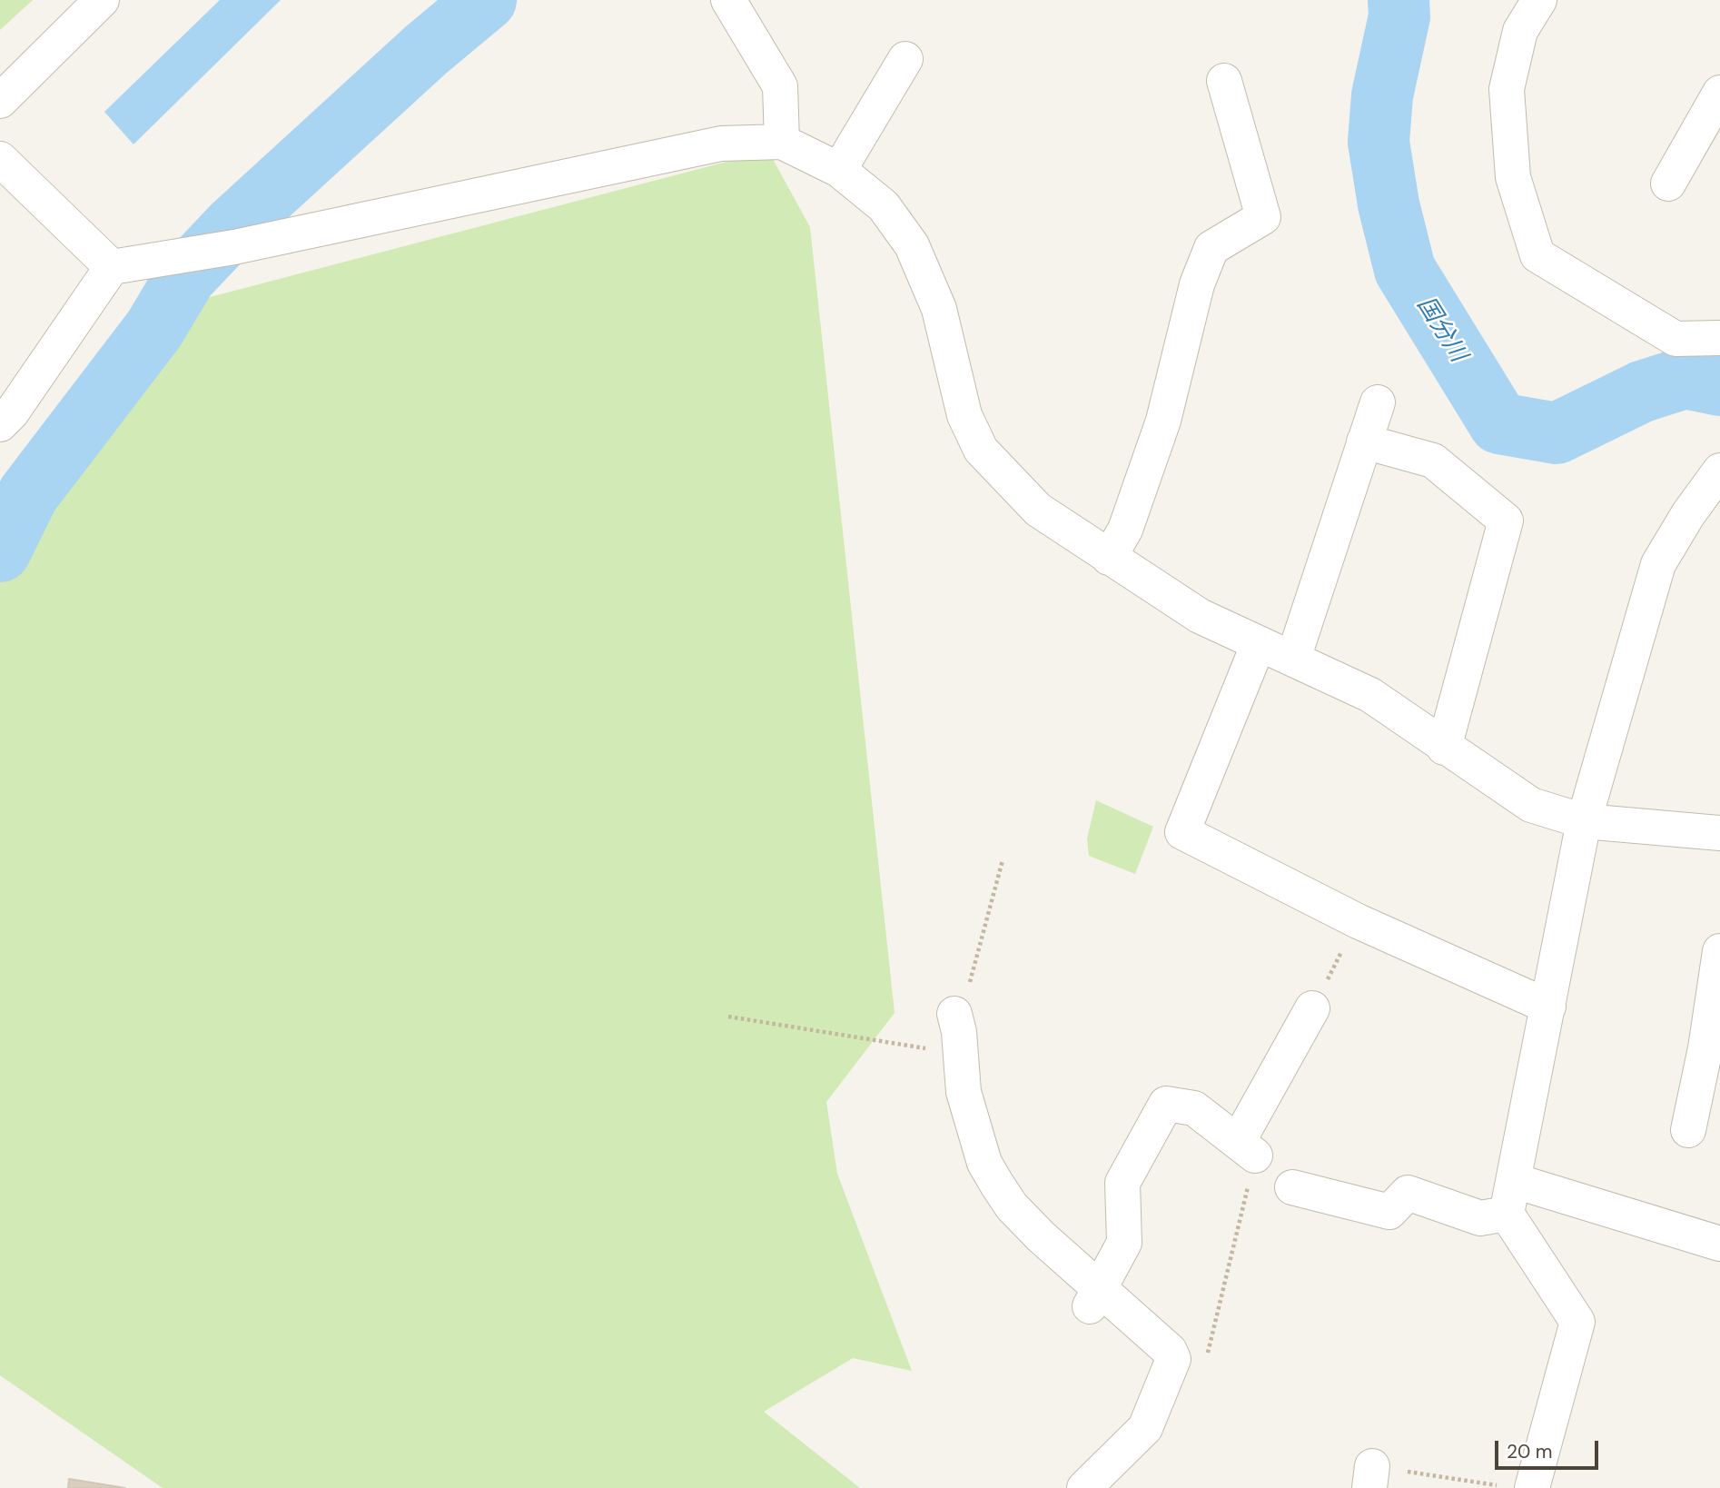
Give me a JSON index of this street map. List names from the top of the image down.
{
  "water": ["国分川"],
  "scale_bar": "20 m"
}
